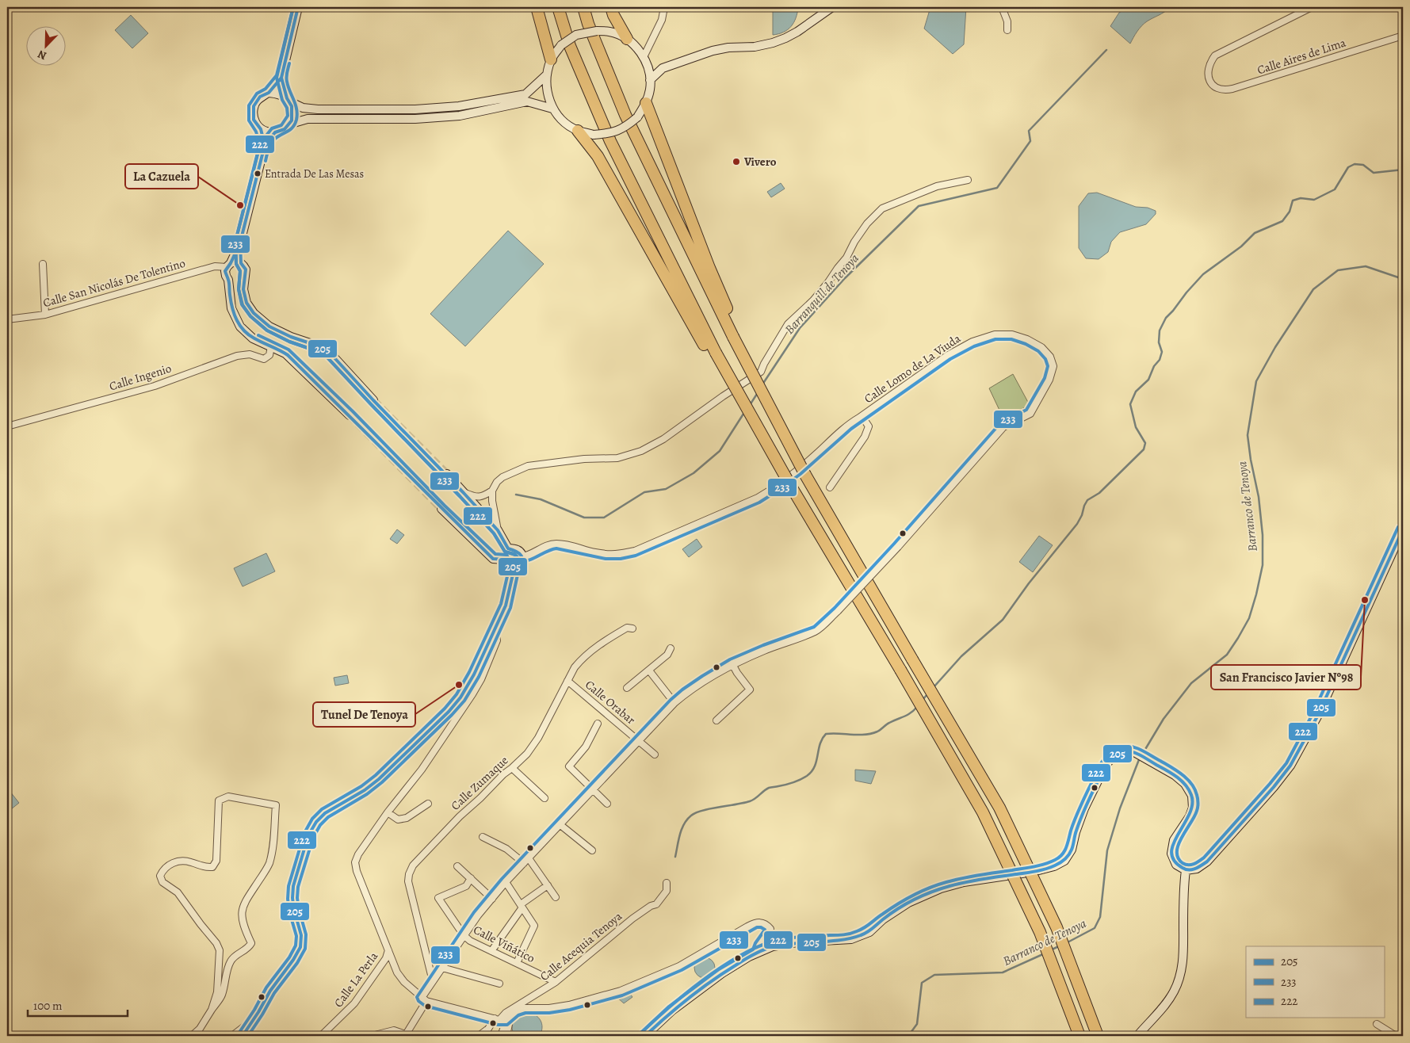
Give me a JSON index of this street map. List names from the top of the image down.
{
  "streets": {
    "street": [
      "Calle Aires de Lima",
      "Calle San Nicolás De Tolentino",
      "Calle Lomo de La Viuda",
      "Calle Ingenio",
      "Calle Orabar",
      "Calle Zumaque",
      "Calle Viñático",
      "Calle Acequia Tenoya",
      "Calle La Perla"
    ]
  },
  "crossings": [
    ["Calle Lomo de La Viuda", "Calle Orabar"],
    ["Calle Lomo de La Viuda", "Calle Zumaque"],
    ["Calle Lomo de La Viuda", "Calle Viñático"],
    ["Calle Orabar", "Calle Zumaque"],
    ["Calle Viñático", "Calle Acequia Tenoya"]
  ],
  "water": ["Barranquill de Tenoya", "Barranco de Tenoya"],
  "places": [
    "Vivero",
    "Entrada De Las Mesas",
    "La Cazuela",
    "San Francisco Javier Nº98",
    "Tunel De Tenoya"
  ],
  "lines": ["transit line 205", "transit line 233", "transit line 222"],
  "legend": ["205", "233", "222"],
  "scale_bar": "100 m",
  "north": "bottom left"
}
